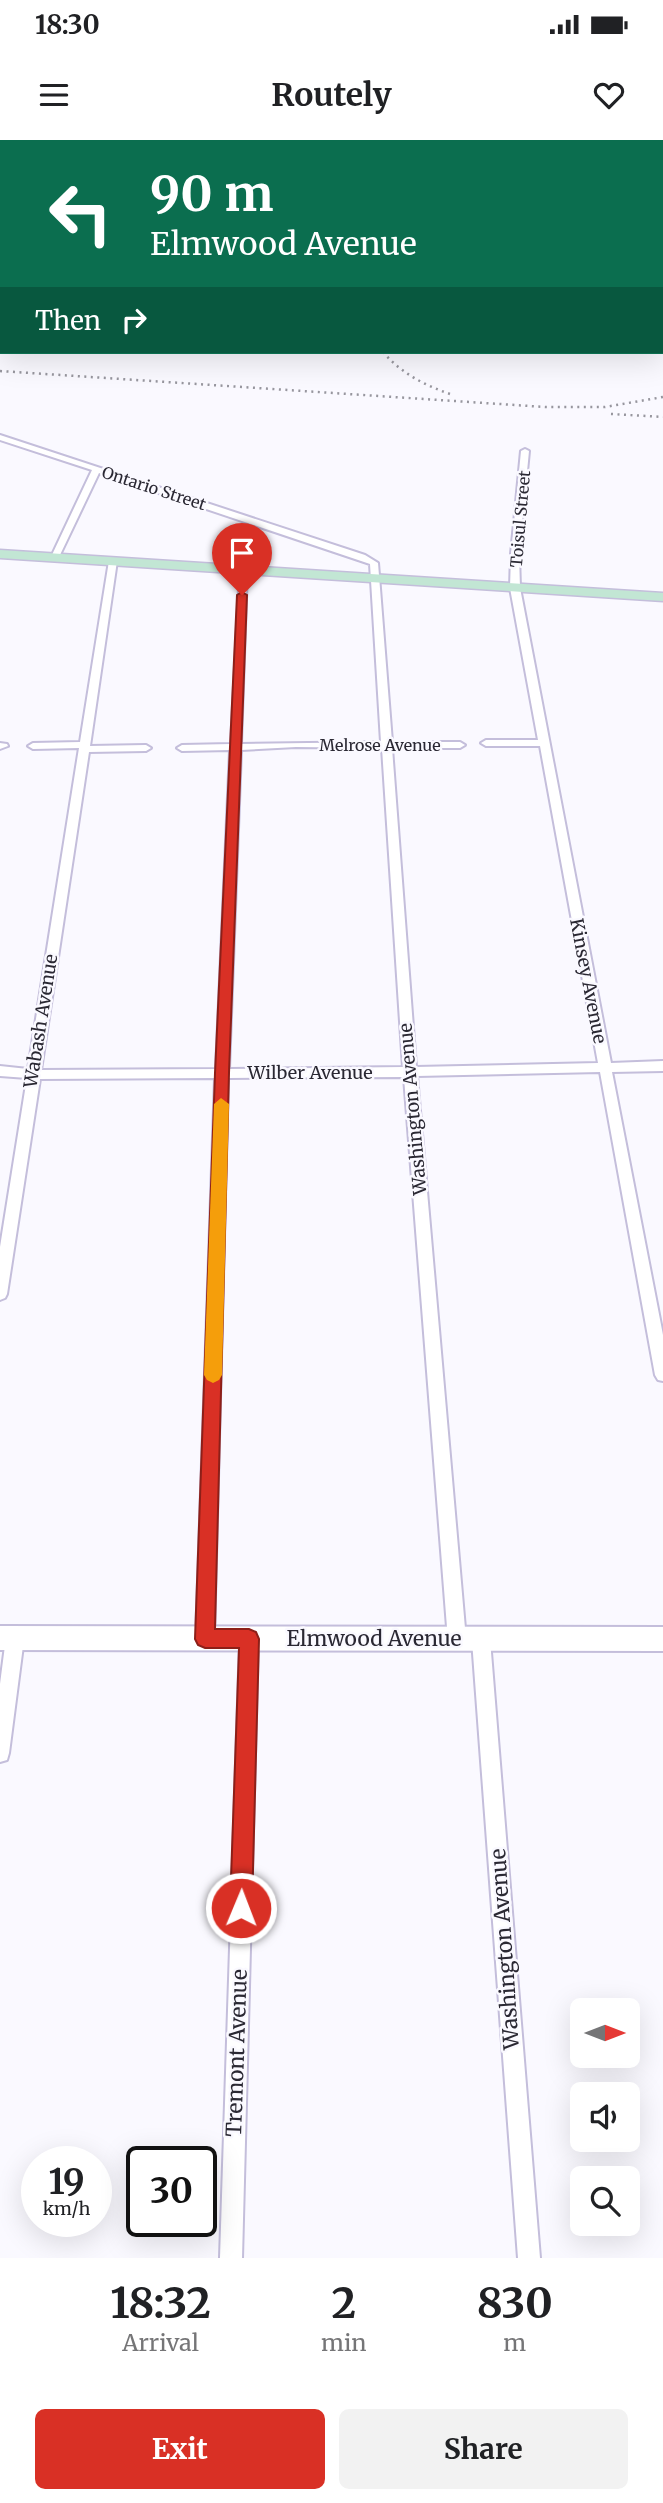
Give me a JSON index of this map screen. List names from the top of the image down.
{
  "streets": {
    "street": [
      "Ontario Street",
      "Toisul Street",
      "Melrose Avenue",
      "Kinsey Avenue",
      "Wabash Avenue",
      "Wilber Avenue",
      "Washington Avenue",
      "Elmwood Avenue",
      "Tremont Avenue"
    ]
  },
  "crossings": [
    ["Ontario Street", "Washington Avenue"],
    ["Toisul Street", "Kinsey Avenue"],
    ["Melrose Avenue", "Washington Avenue"],
    ["Kinsey Avenue", "Wilber Avenue"],
    ["Wabash Avenue", "Wilber Avenue"],
    ["Wilber Avenue", "Washington Avenue"],
    ["Washington Avenue", "Elmwood Avenue"],
    ["Elmwood Avenue", "Tremont Avenue"]
  ],
  "north": "right",
  "page": {
    "status": "18:30",
    "header": "Routely",
    "turn": ["90 m", "Elmwood Avenue"],
    "then": "Then",
    "speed": "19 km/h",
    "limit": "30",
    "eta": [
      "18:32",
      "Arrival",
      "2",
      "min",
      "830",
      "m"
    ],
    "buttons": ["Exit", "Share"]
  }
}
